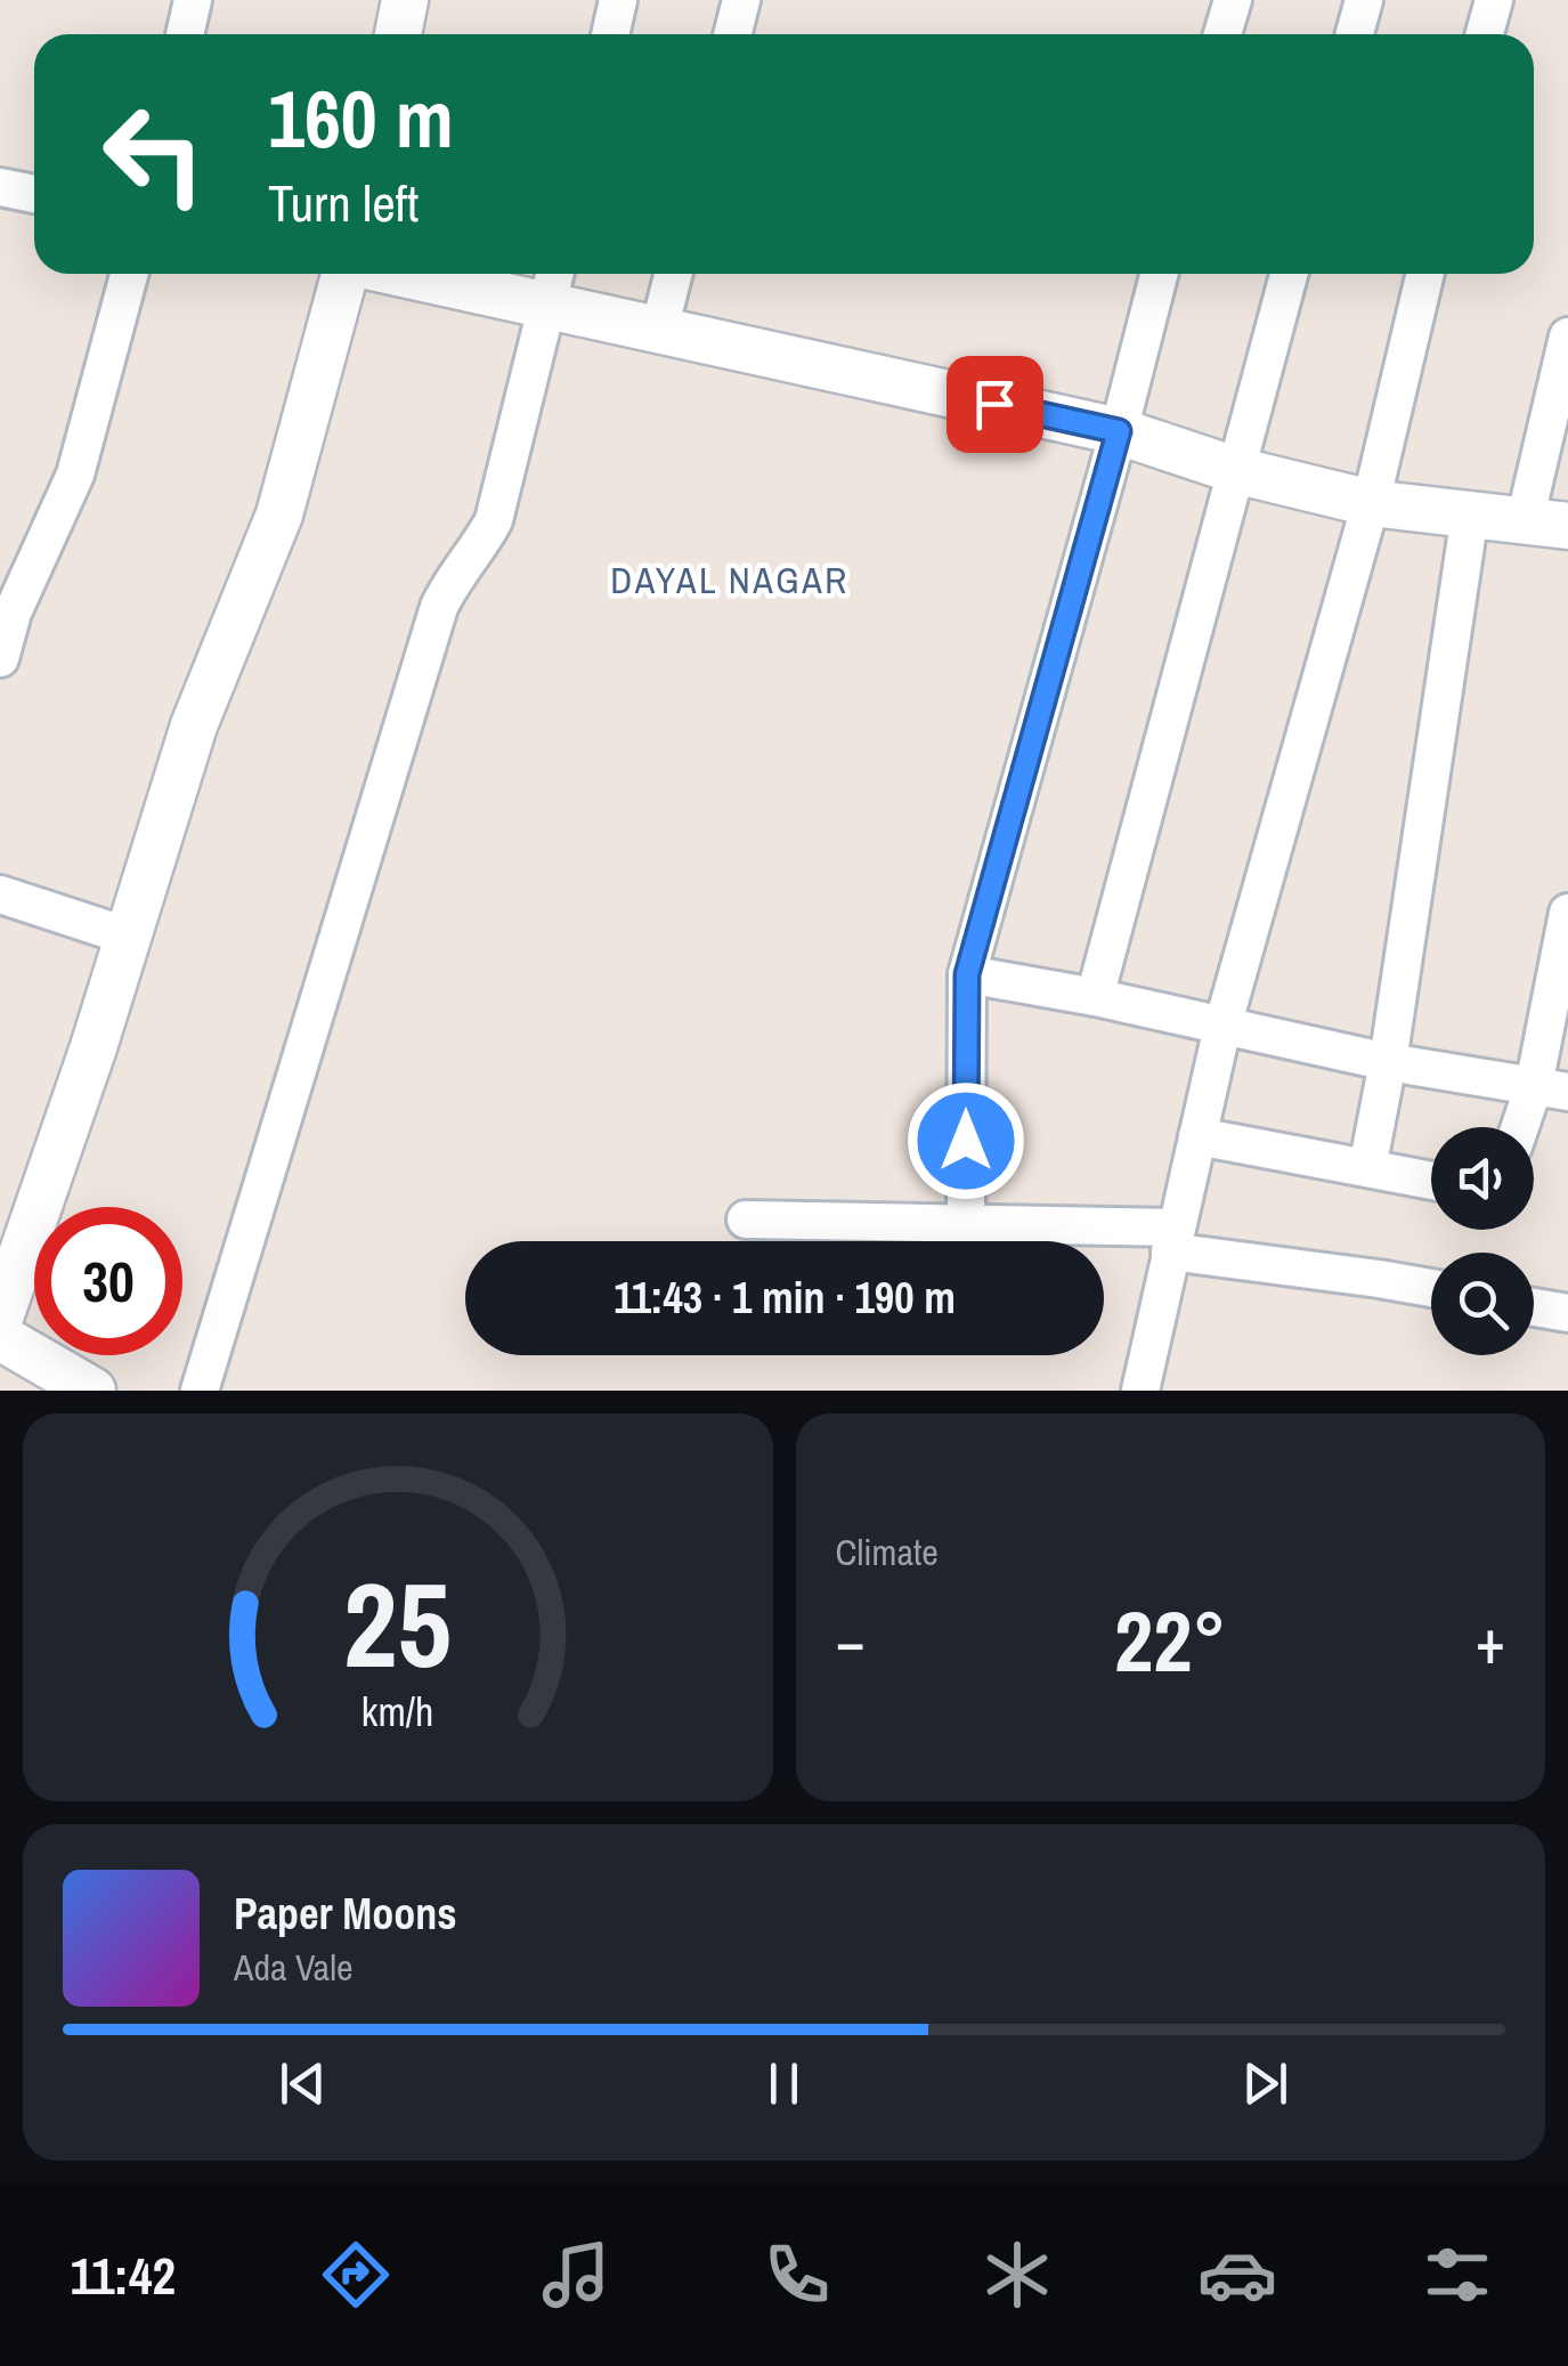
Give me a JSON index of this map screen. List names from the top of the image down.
{
  "districts": ["DAYAL NAGAR"],
  "page": {
    "turn": ["160 m", "Turn left"],
    "limit": "30",
    "trip": "11:43 · 1 min · 190 m",
    "tile": "Climate",
    "heat": ["−", "22°", "+"],
    "song": ["Paper Moons", "Ada Vale"],
    "tabs": "11:42",
    "gauge": ["25", "km/h"]
  }
}
